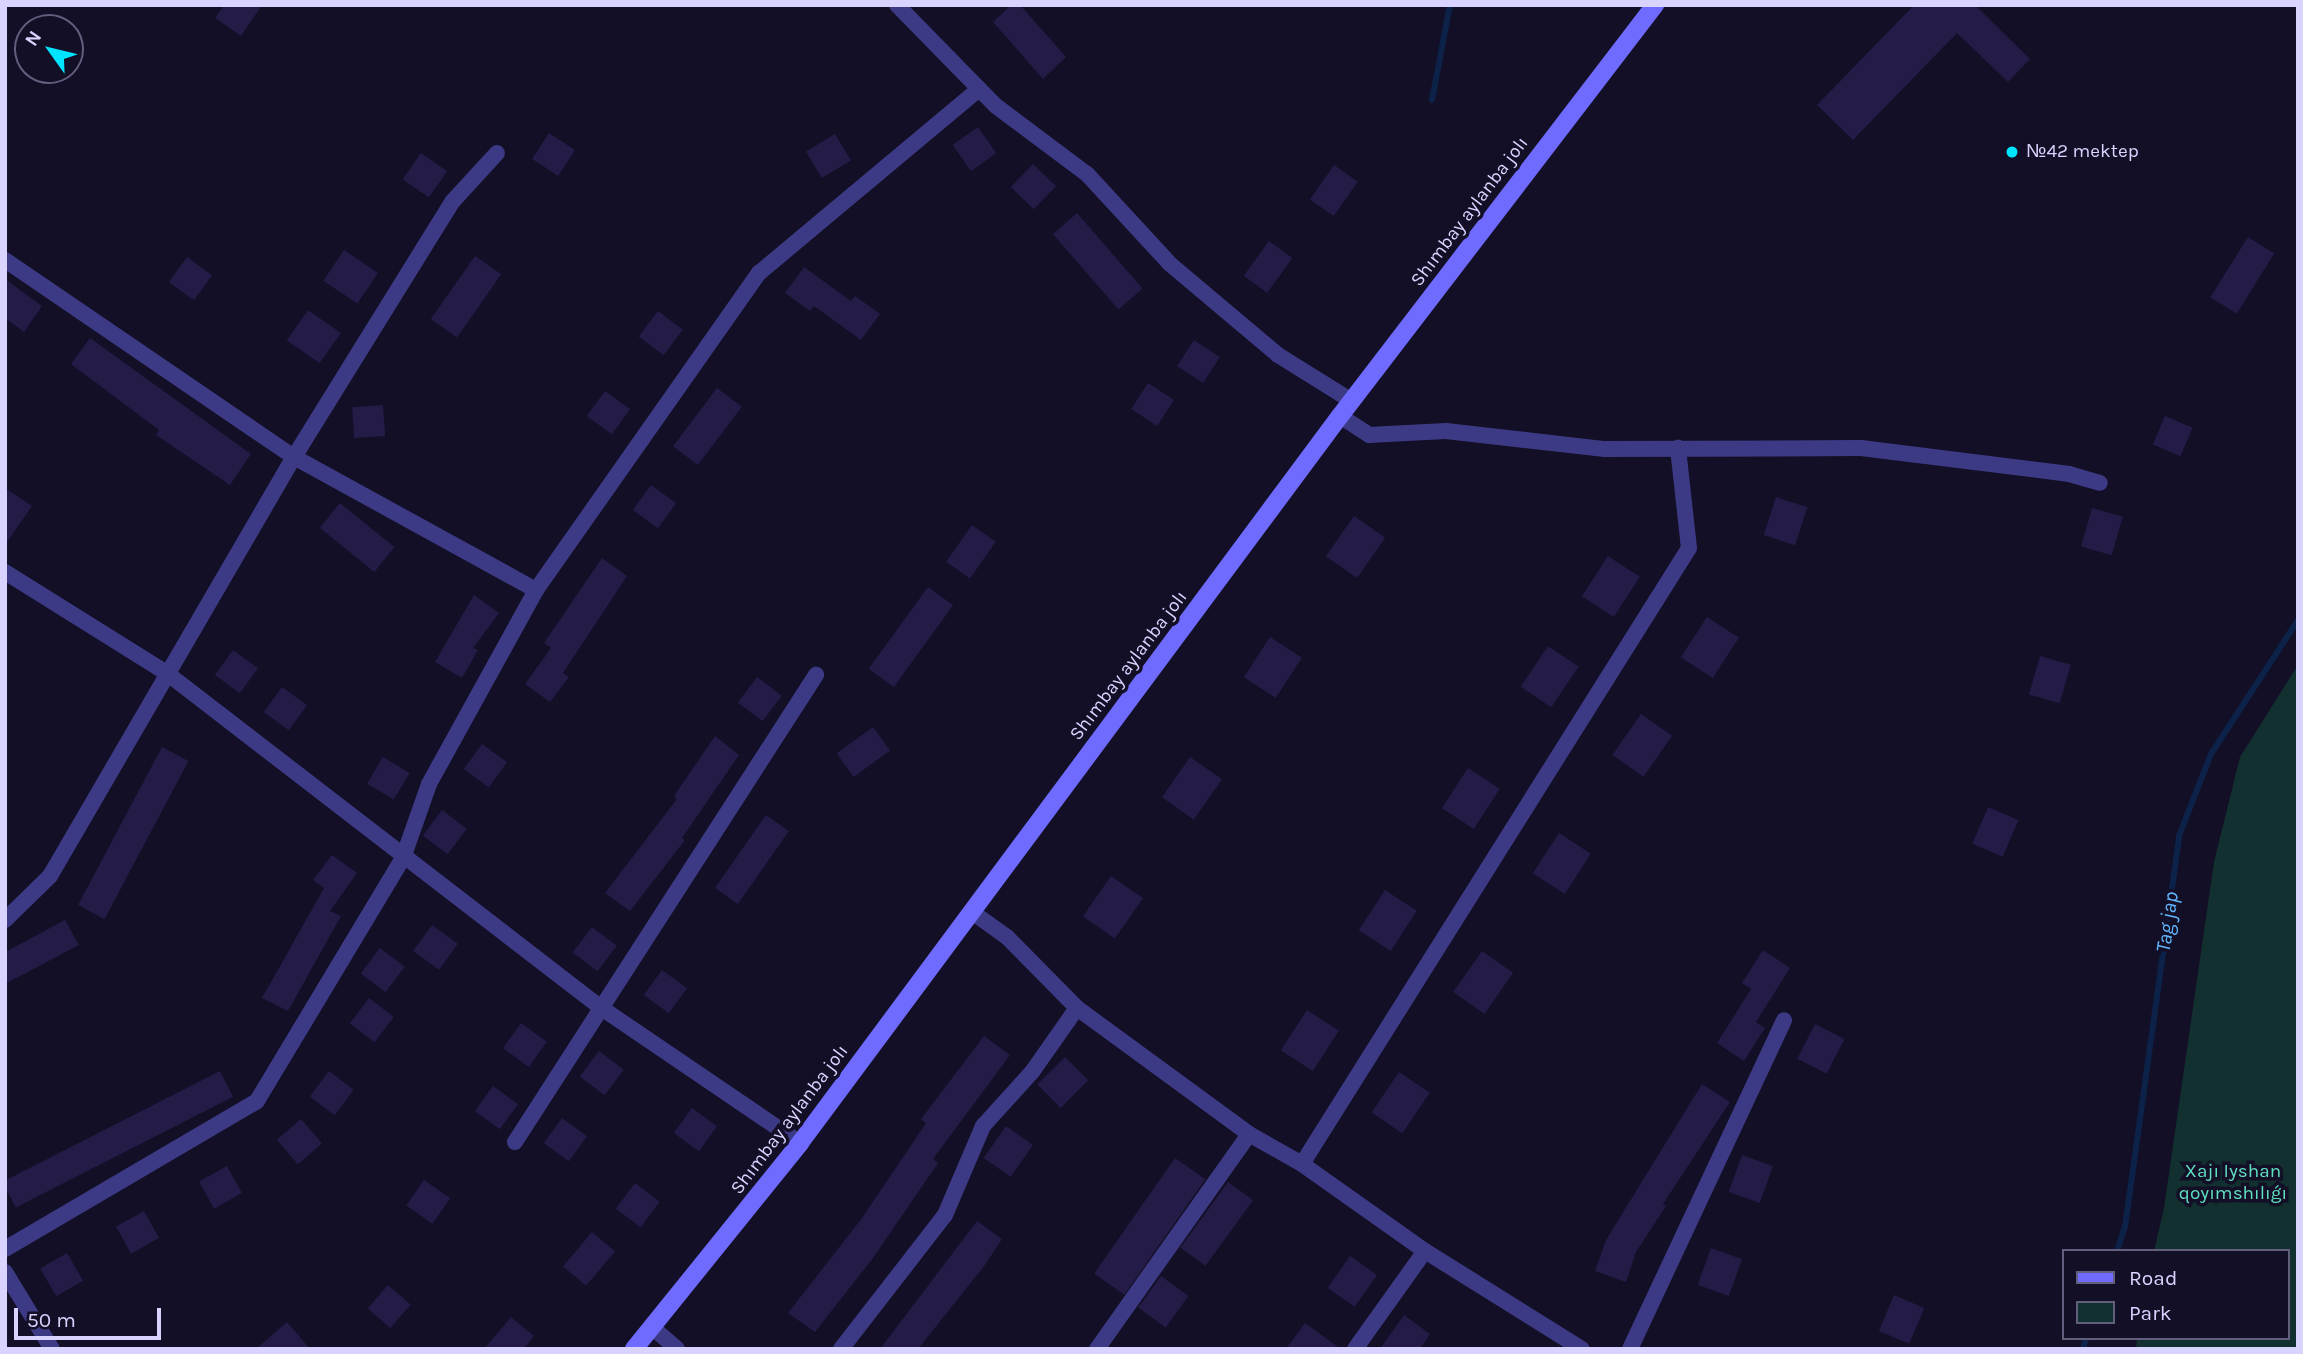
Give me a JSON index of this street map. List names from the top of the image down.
{
  "streets": {
    "main road": ["Shımbay aylanba jolı"]
  },
  "water": ["Tag jap"],
  "parks": ["Xajı Iyshan qoyımshılıǵı"],
  "places": ["№42 mektep"],
  "legend": ["Road", "Park"],
  "scale_bar": "50 m",
  "north": "top left"
}
